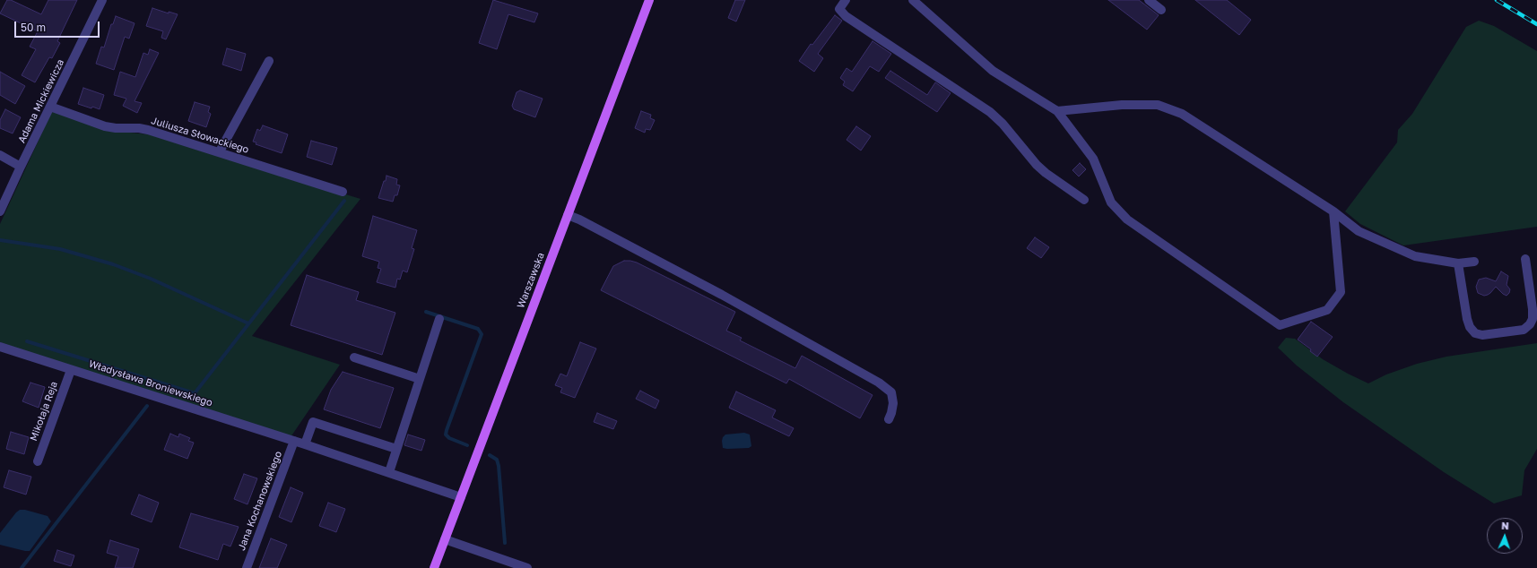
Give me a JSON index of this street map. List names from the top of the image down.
{
  "streets": {
    "main road": ["Warszawska"],
    "street": [
      "Adama Mickiewicza",
      "Juliusza Słowackiego",
      "Władysława Broniewskiego",
      "Mikołaja Reja",
      "Jana Kochanowskiego"
    ]
  },
  "crossings": [
    ["Adama Mickiewicza", "Juliusza Słowackiego"],
    ["Warszawska", "Władysława Broniewskiego"],
    ["Władysława Broniewskiego", "Mikołaja Reja"],
    ["Władysława Broniewskiego", "Jana Kochanowskiego"]
  ],
  "scale_bar": "50 m",
  "north": "top"
}
